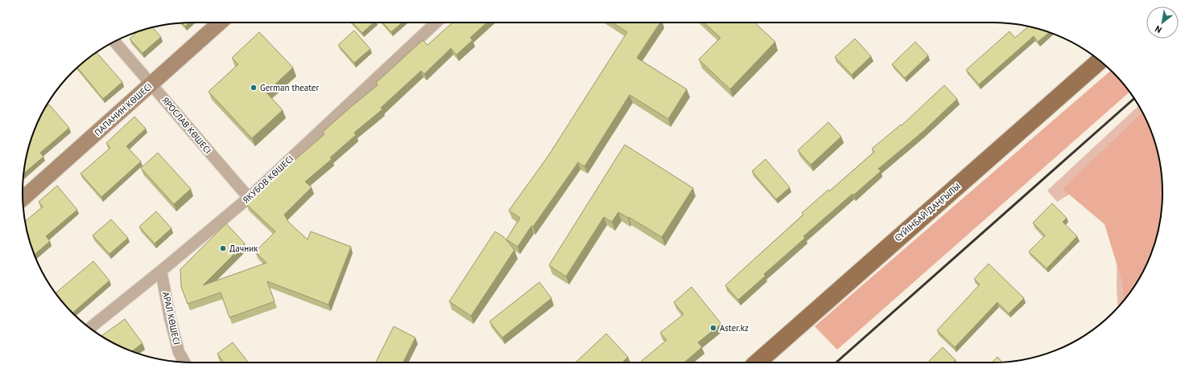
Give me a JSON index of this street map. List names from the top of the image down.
{
  "streets": {
    "main road": ["ПАПАНИН КӨШЕСІ", "СҮЙІНБАЙ ДАҢҒЫЛЫ"],
    "street": ["ЯРОСЛАВ КӨШЕСІ", "ЯКУБОВ КӨШЕСІ", "АРАЛ КӨШЕСІ"]
  },
  "crossings": [
    ["ПАПАНИН КӨШЕСІ", "ЯРОСЛАВ КӨШЕСІ"],
    ["ЯРОСЛАВ КӨШЕСІ", "ЯКУБОВ КӨШЕСІ"],
    ["ЯКУБОВ КӨШЕСІ", "АРАЛ КӨШЕСІ"]
  ],
  "places": ["German theater", "Дачник", "Aster.kz"],
  "north": "bottom left"
}
